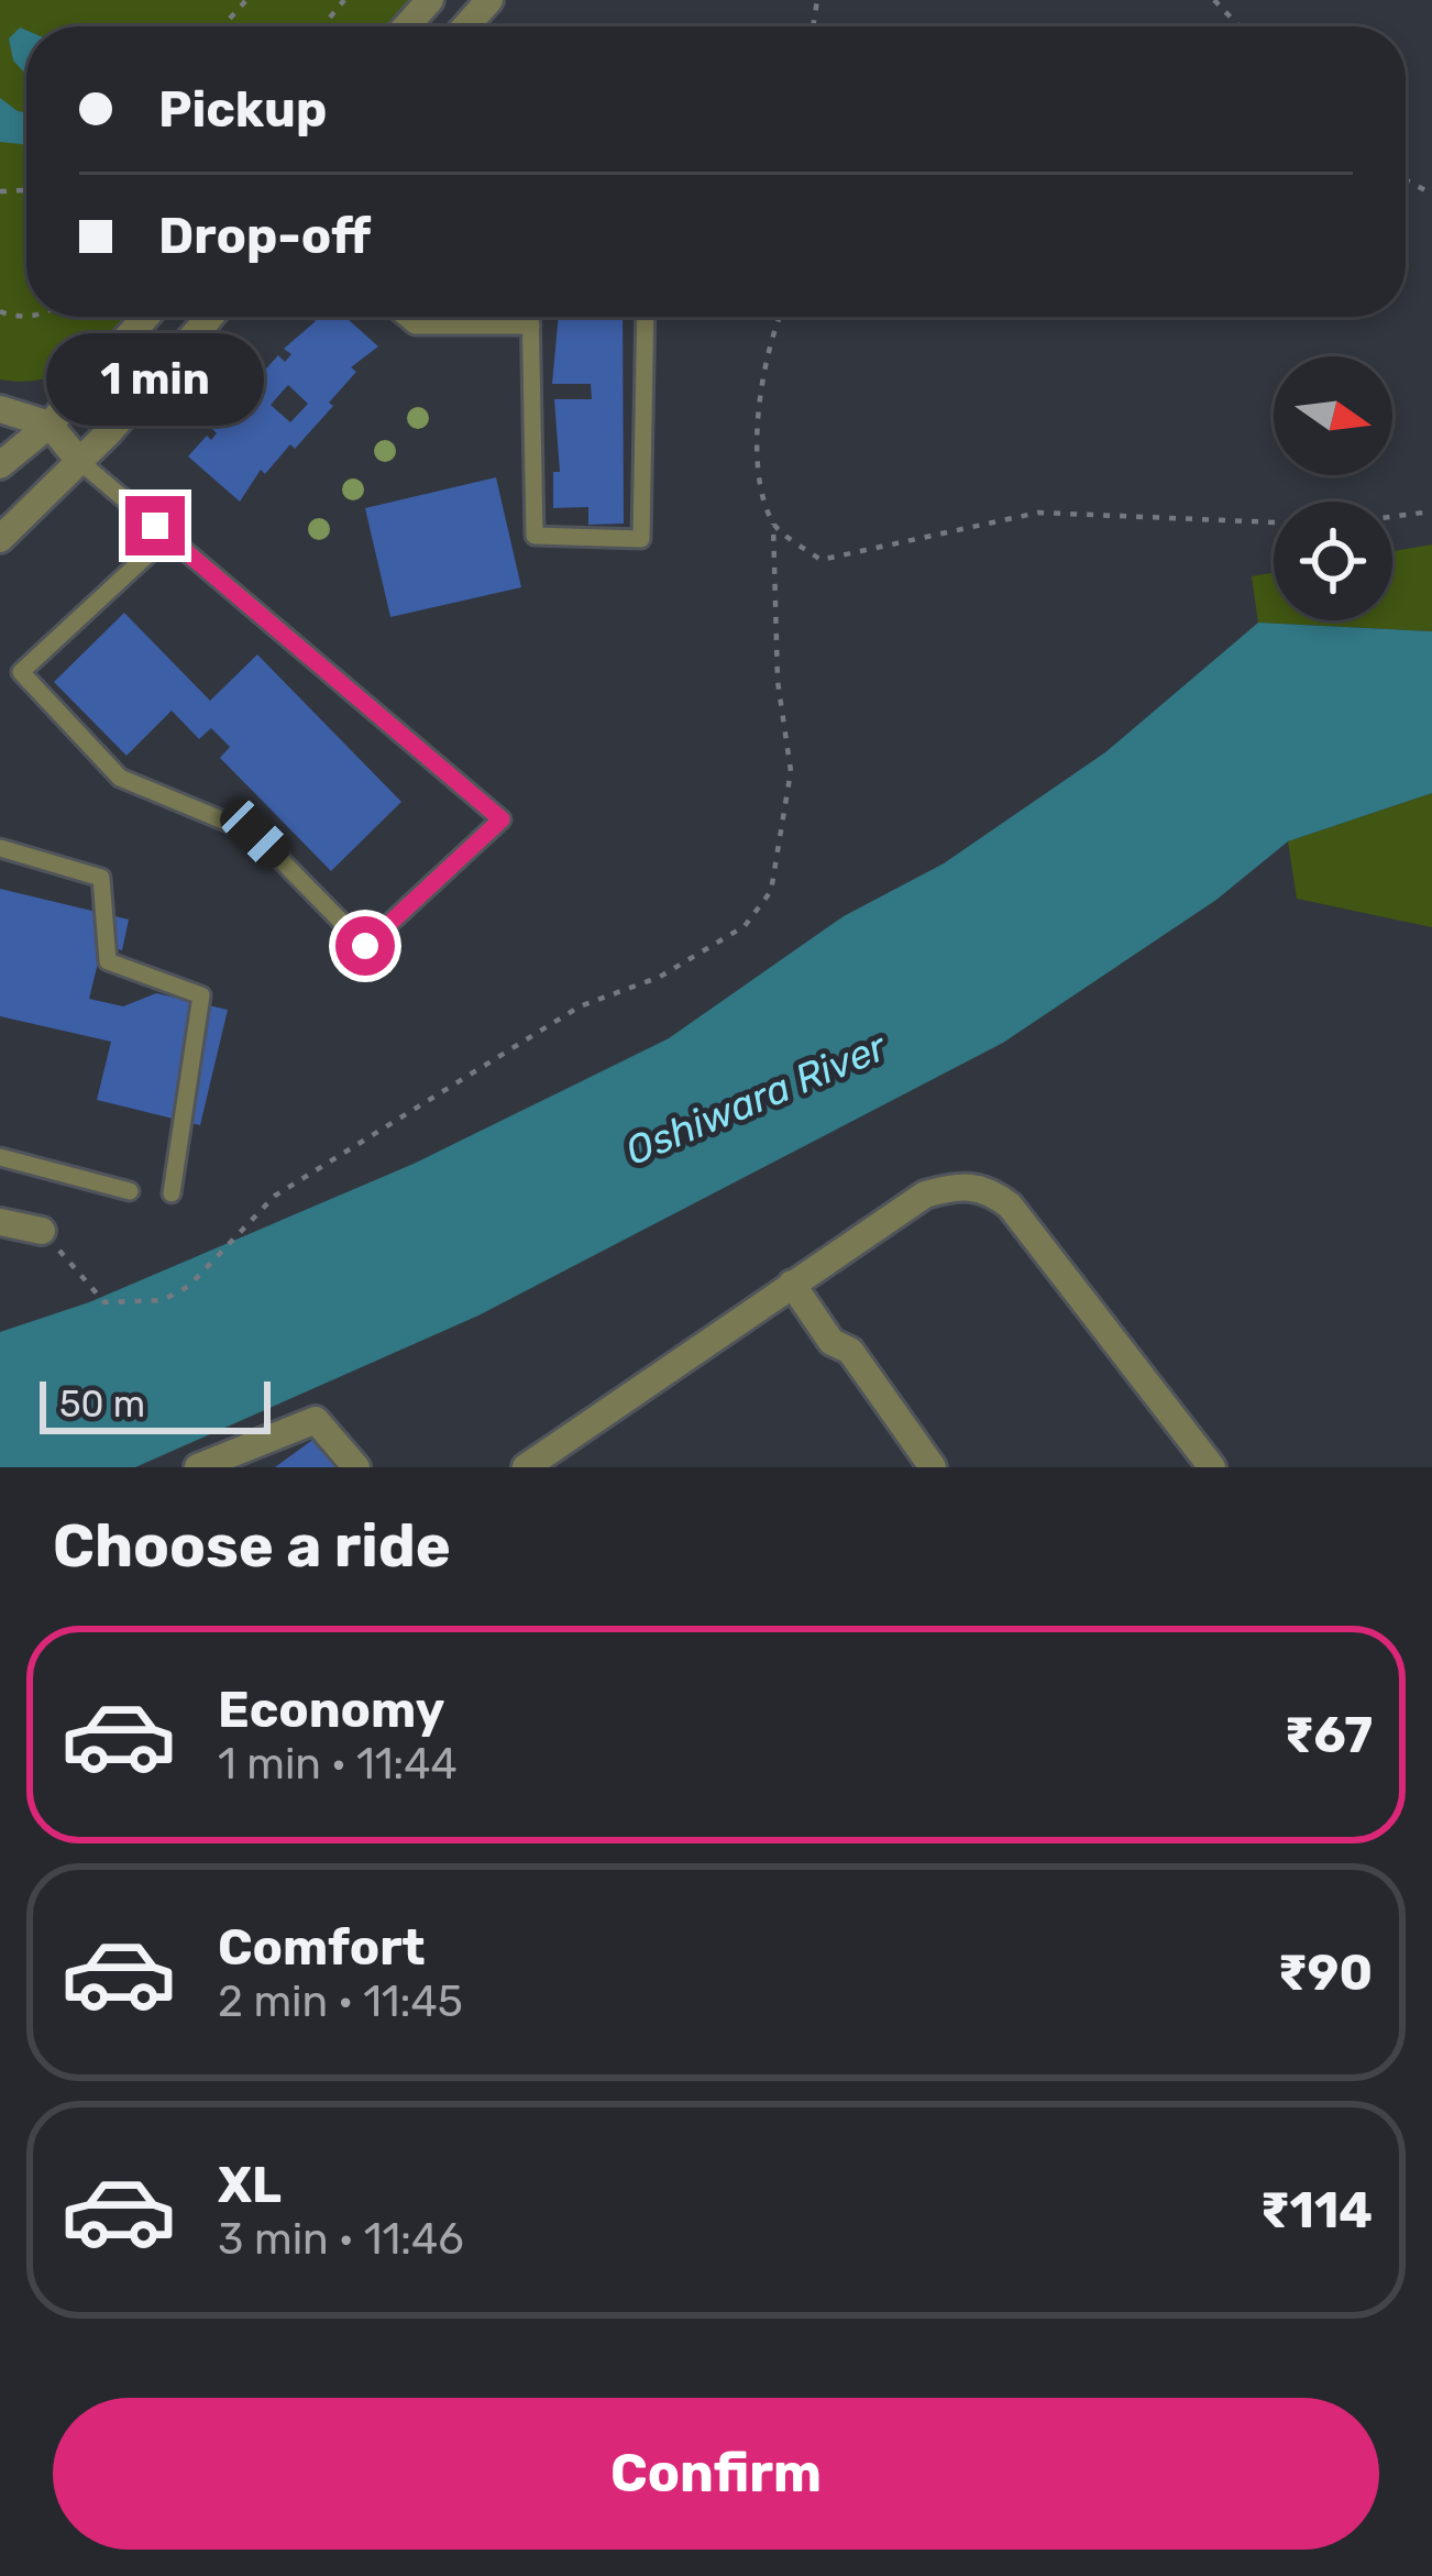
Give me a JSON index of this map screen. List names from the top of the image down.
{
  "water": ["Oshiwara River"],
  "scale_bar": "50 m",
  "north": "right",
  "page": {
    "banner": ["Pickup", "Drop-off"],
    "bubble": "1 min",
    "scale": "50 m",
    "heading": "Choose a ride",
    "list": [
      {
        "name": "Economy",
        "note": "1 min · 11:44",
        "value": "₹67"
      },
      {
        "name": "Comfort",
        "note": "2 min · 11:45",
        "value": "₹90"
      },
      {
        "name": "XL",
        "note": "3 min · 11:46",
        "value": "₹114"
      }
    ],
    "buttons": "Confirm"
  }
}
